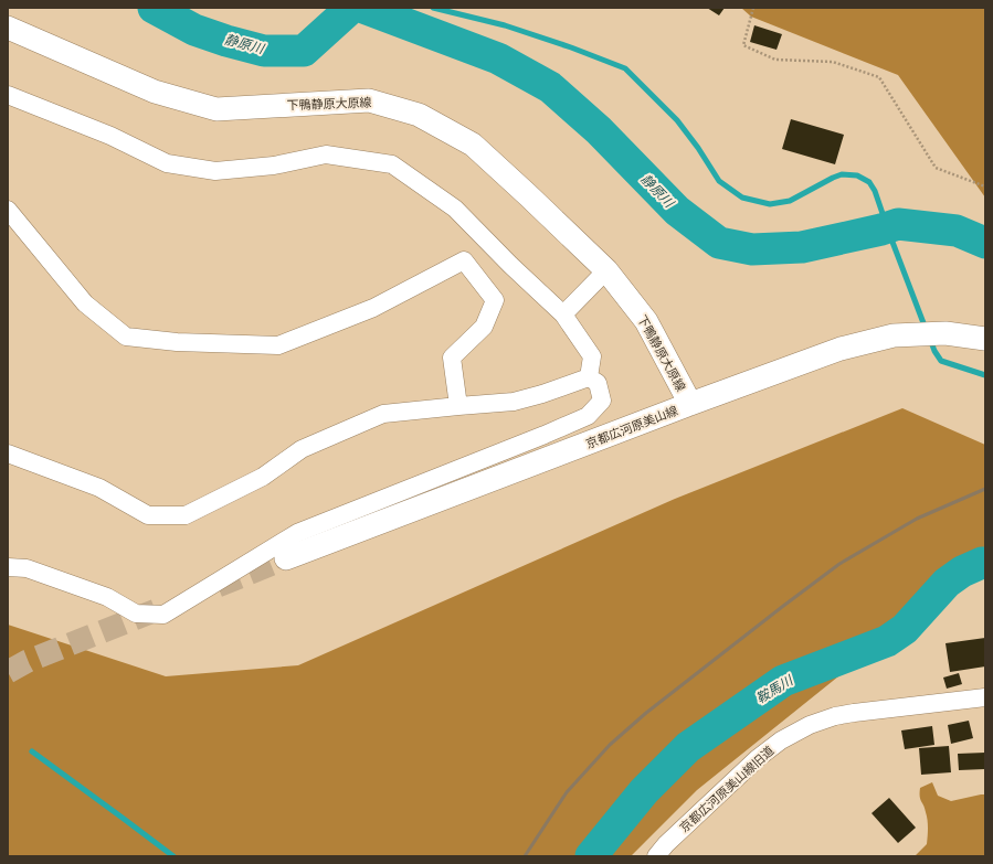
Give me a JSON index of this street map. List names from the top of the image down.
{
  "streets": {
    "main road": ["下鴨静原大原線", "京都広河原美山線"],
    "street": ["京都広河原美山線旧道"]
  },
  "crossings": [
    ["下鴨静原大原線", "京都広河原美山線"]
  ],
  "water": ["静原川", "鞍馬川"]
}
